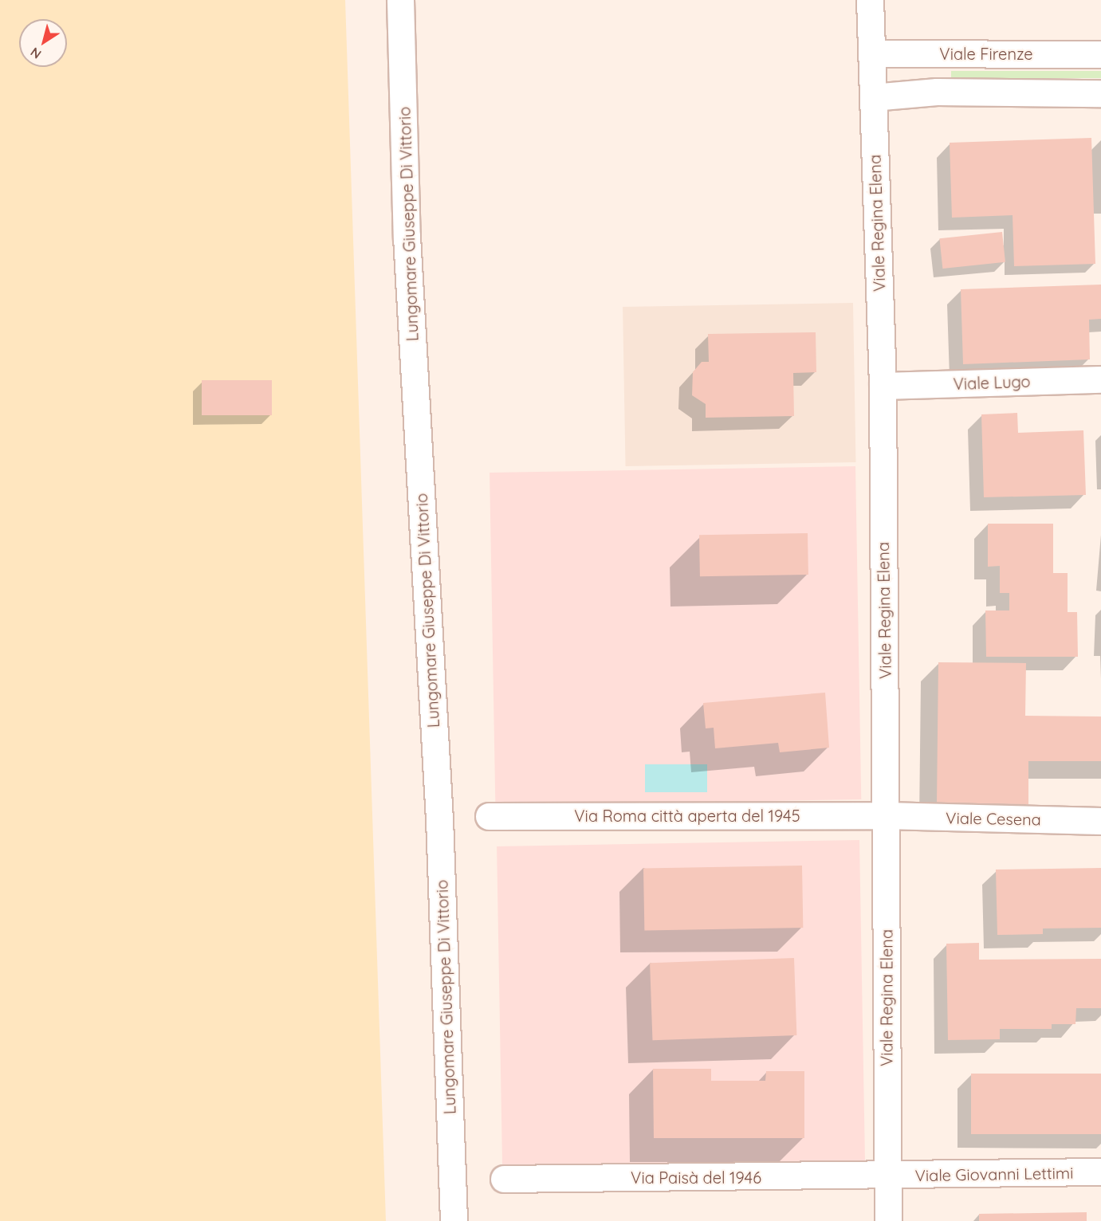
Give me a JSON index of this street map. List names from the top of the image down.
{
  "streets": {
    "street": [
      "Viale Firenze",
      "Viale Regina Elena",
      "Lungomare Giuseppe Di Vittorio",
      "Viale Lugo",
      "Via Roma città aperta del 1945",
      "Viale Cesena",
      "Viale Giovanni Lettimi",
      "Via Paisà del 1946"
    ]
  },
  "crossings": [
    ["Viale Firenze", "Viale Regina Elena"],
    ["Viale Regina Elena", "Viale Lugo"],
    ["Viale Regina Elena", "Via Roma città aperta del 1945"],
    ["Viale Regina Elena", "Viale Cesena"],
    ["Viale Regina Elena", "Viale Giovanni Lettimi"],
    ["Viale Regina Elena", "Via Paisà del 1946"],
    ["Via Roma città aperta del 1945", "Viale Cesena"],
    ["Viale Giovanni Lettimi", "Via Paisà del 1946"]
  ],
  "north": "bottom left"
}
